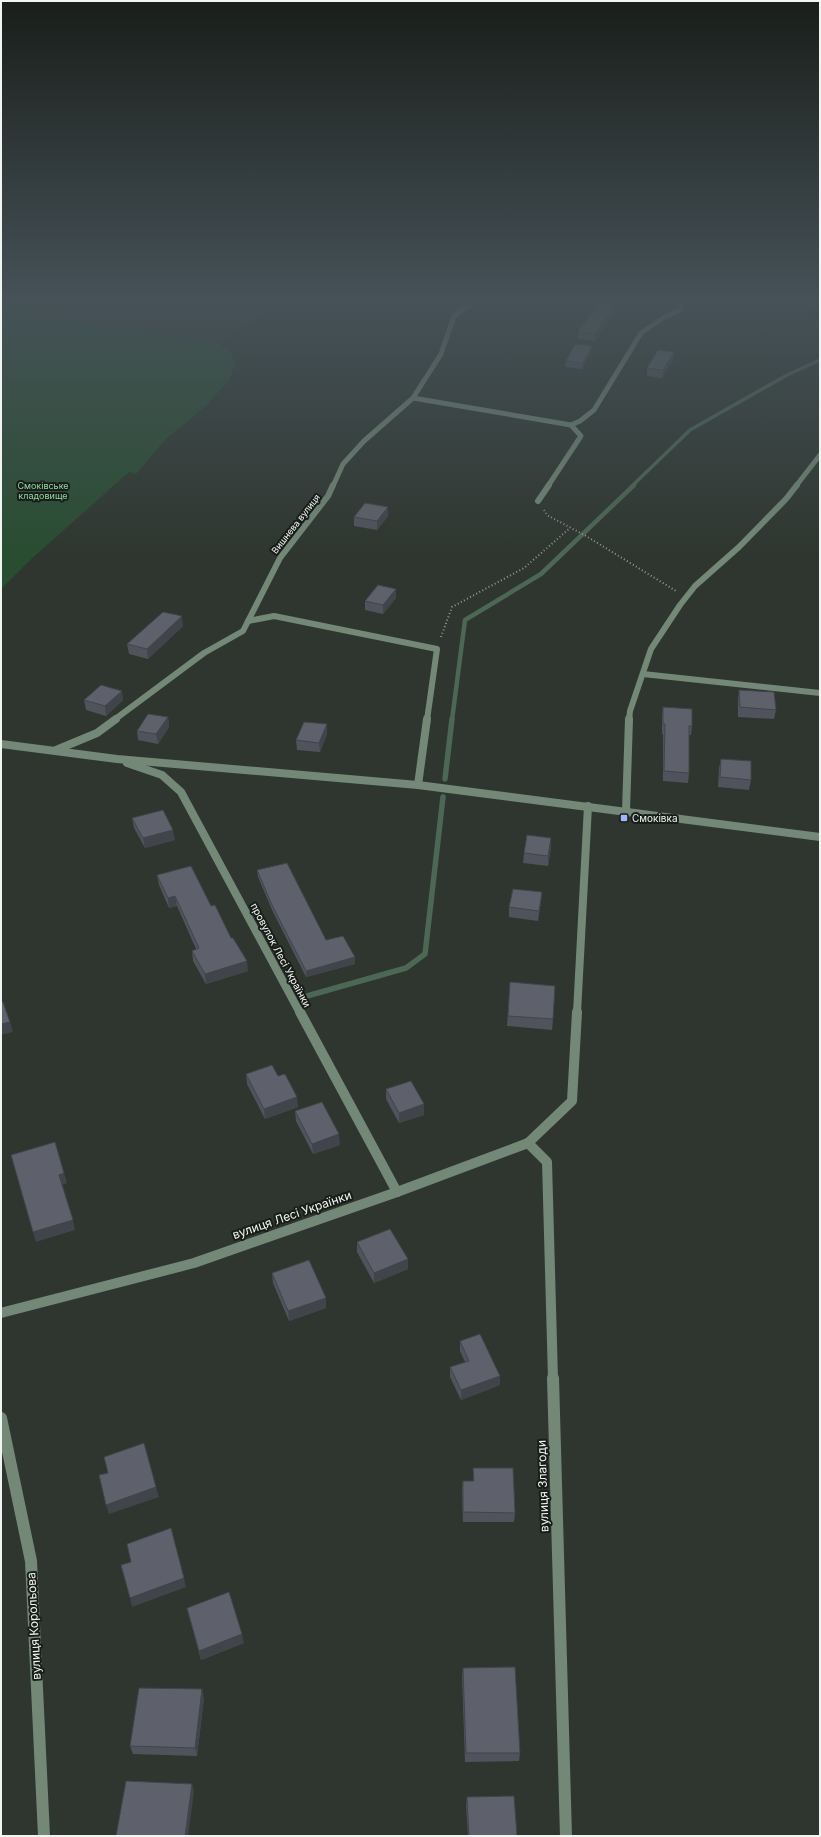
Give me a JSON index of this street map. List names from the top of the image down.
{
  "streets": {
    "street": [
      "Вишнева вулиця",
      "провулок Лесі Українки",
      "вулиця Лесі Українки",
      "вулиця Злагоди",
      "вулиця Корольова"
    ]
  },
  "crossings": [
    ["провулок Лесі Українки", "вулиця Лесі Українки"],
    ["вулиця Лесі Українки", "вулиця Злагоди"]
  ],
  "parks": ["Смоківське кладовище"],
  "places": {
    "transit": ["Смоківка"]
  }
}
